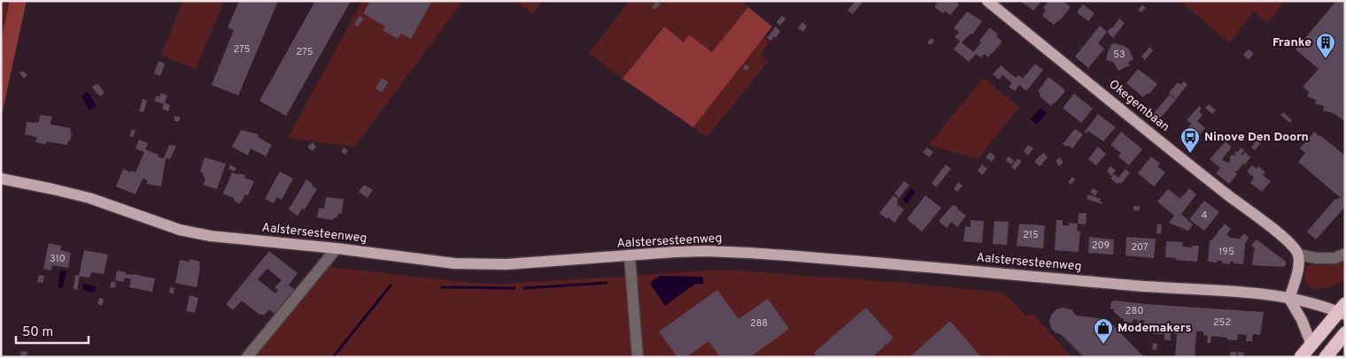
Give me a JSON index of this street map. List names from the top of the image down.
{
  "streets": {
    "main road": ["Okegembaan", "Aalstersesteenweg"]
  },
  "places": {
    "building": ["Franke"],
    "bus stop": ["Ninove Den Doorn"],
    "shop": ["Modemakers"]
  },
  "house_numbers": [
    "275",
    "275",
    "53",
    "4",
    "215",
    "209",
    "207",
    "195",
    "310",
    "280",
    "252",
    "288"
  ],
  "scale_bar": "50 m"
}
